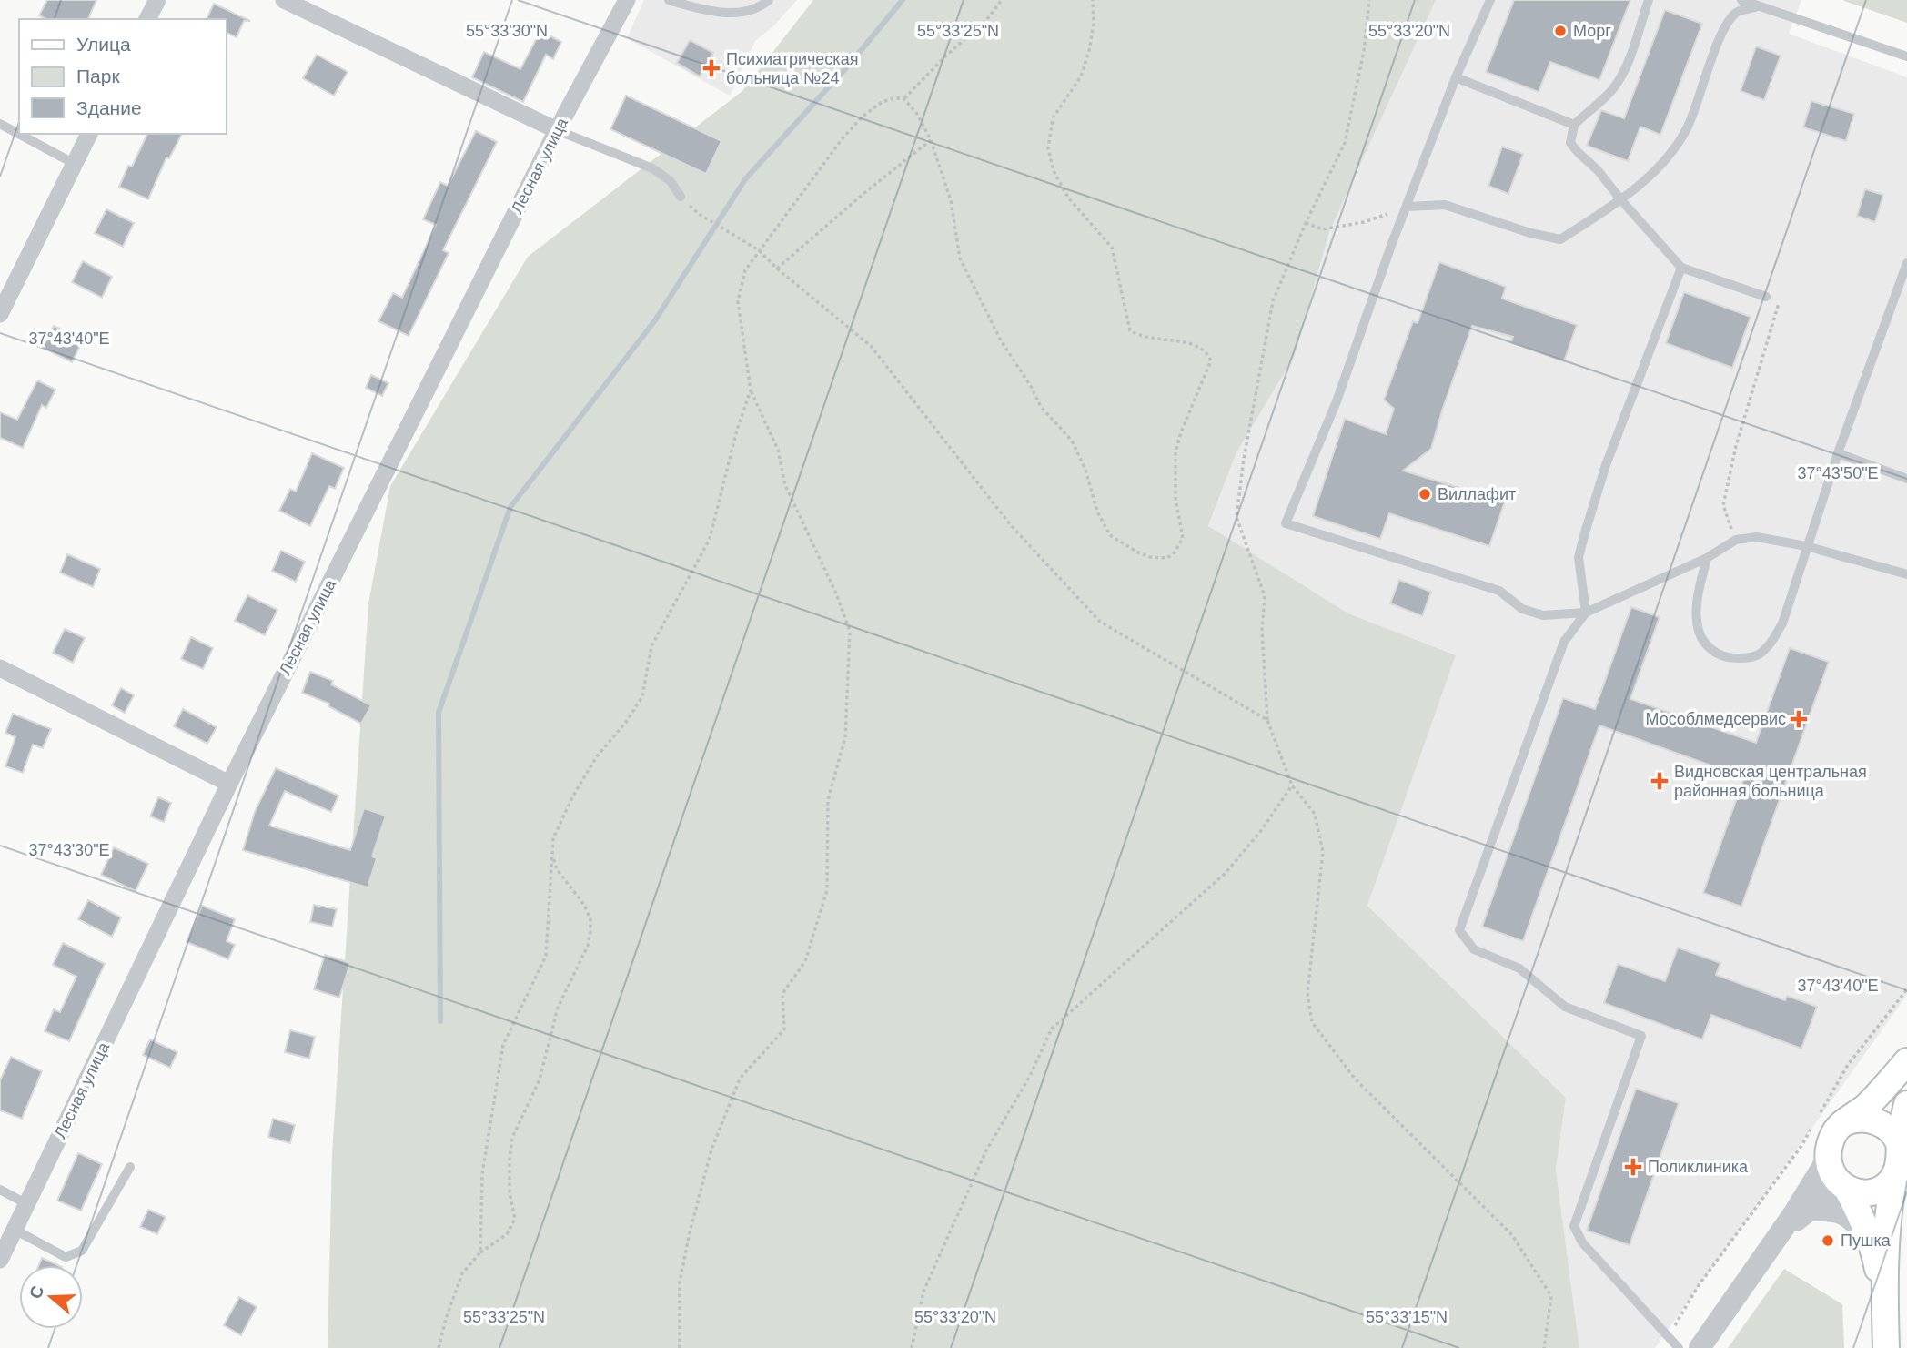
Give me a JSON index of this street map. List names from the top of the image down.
{
  "streets": {
    "street": ["Лесная улица"]
  },
  "places": {
    "other": ["Морг", "Виллафит", "Пушка"],
    "health": [
      "Психиатрическая больница №24",
      "Мособлмедсервис",
      "Видновская центральная районная больница",
      "Поликлиника"
    ]
  },
  "legend": ["Улица", "Парк", "Здание"],
  "north": "left",
  "coordinates": [
    "55°33'30\"N",
    "55°33'25\"N",
    "55°33'20\"N",
    "37°43'40\"E",
    "37°43'50\"E",
    "37°43'30\"E",
    "55°33'15\"N"
  ]
}
